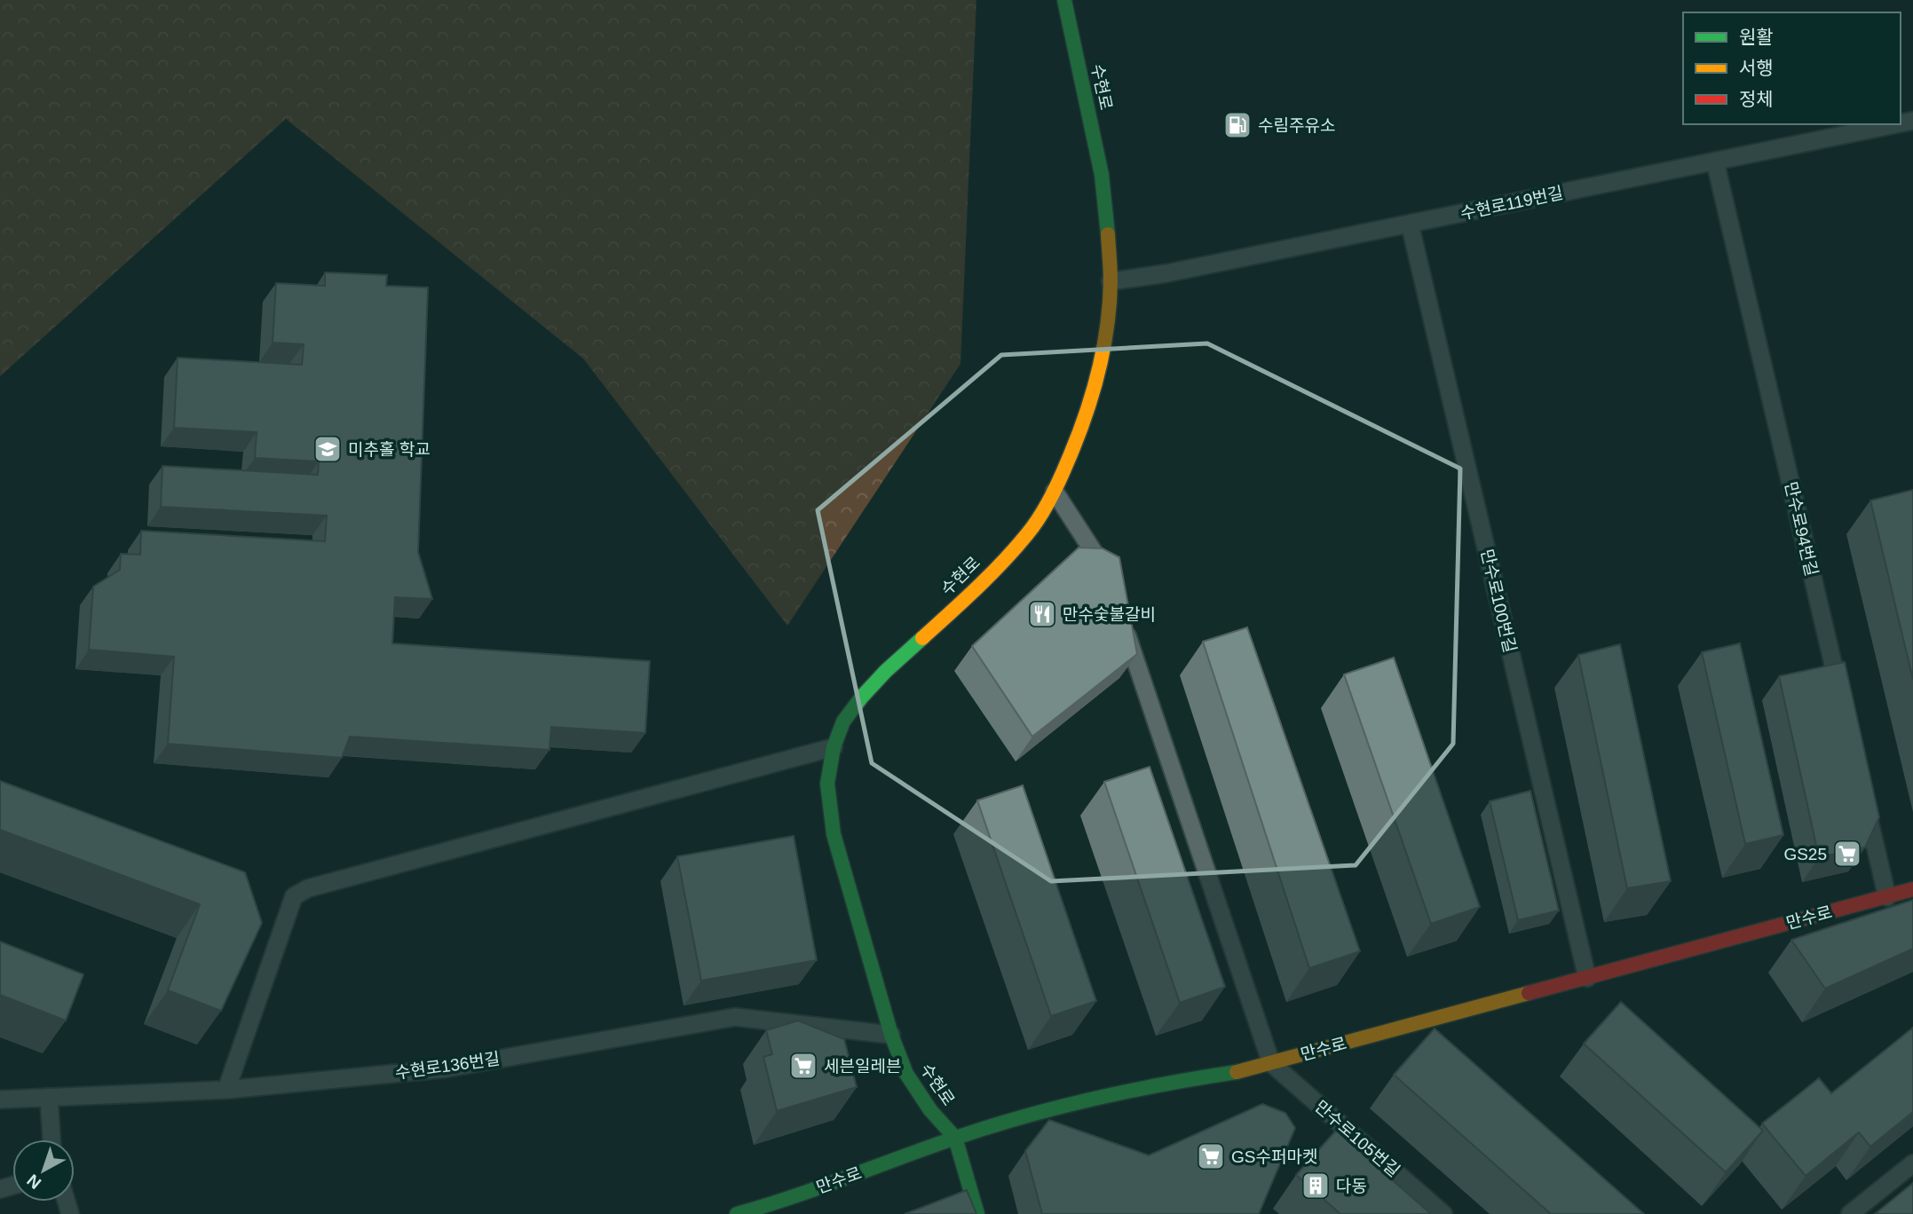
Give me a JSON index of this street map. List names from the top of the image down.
{
  "streets": {
    "street": ["수현로", "만수로"],
    "lane": [
      "수현로119번길",
      "만수로94번길",
      "만수로100번길",
      "수현로136번길",
      "만수로105번길"
    ]
  },
  "crossings": [
    ["수현로", "수현로119번길"],
    ["수현로", "만수로"],
    ["수현로", "수현로136번길"],
    ["수현로119번길", "만수로94번길"],
    ["수현로119번길", "만수로100번길"],
    ["만수로100번길", "만수로"],
    ["만수로", "만수로105번길"]
  ],
  "places": {
    "fuel station": ["수림주유소"],
    "school or university": ["미추홀 학교"],
    "restaurant": ["만수숯불갈비"],
    "supermarket": ["GS25", "세븐일레븐", "GS수퍼마켓"],
    "building": ["다동"]
  },
  "legend": ["원활", "서행", "정체"],
  "north": "bottom left"
}
